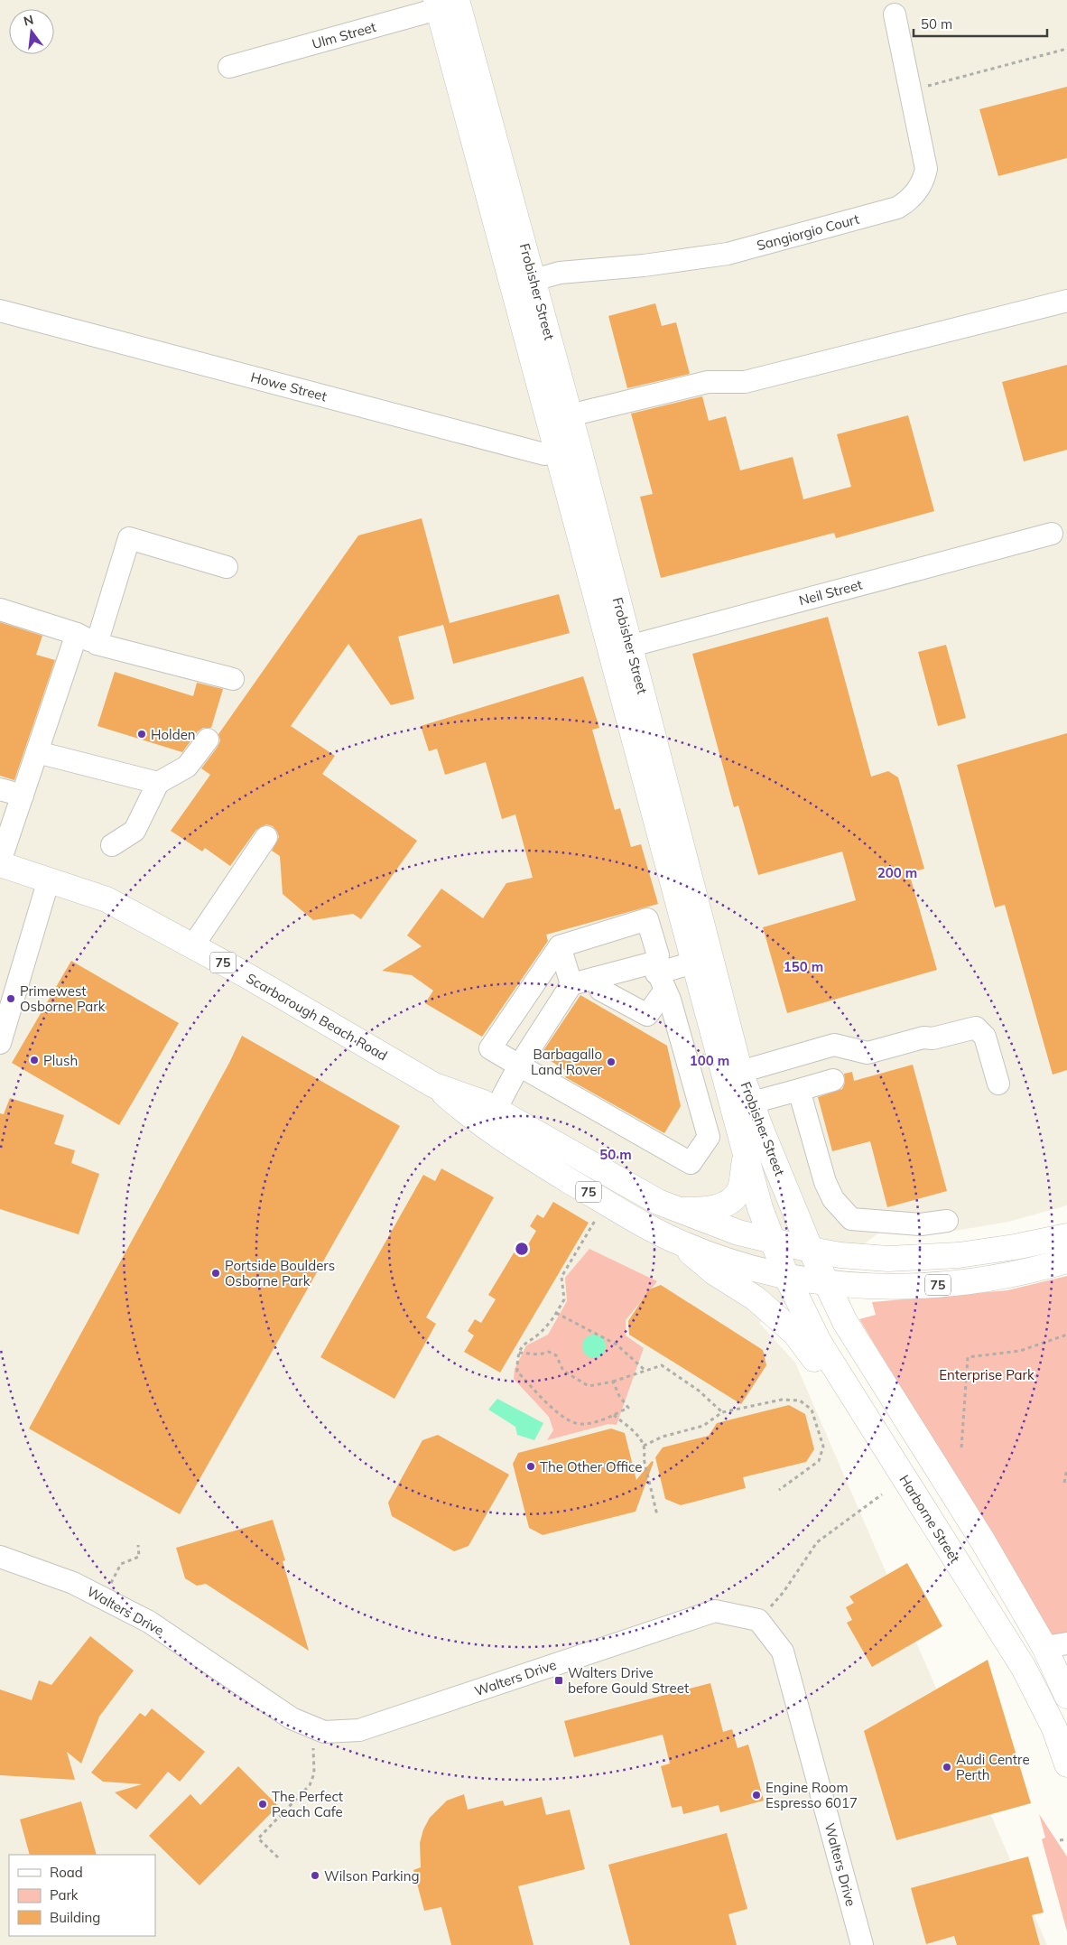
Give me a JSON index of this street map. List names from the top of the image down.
{
  "streets": {
    "main road": [
      "Frobisher Street",
      "75",
      "Scarborough Beach Road",
      "Harborne Street"
    ],
    "street": [
      "Ulm Street",
      "Sangiorgio Court",
      "Howe Street",
      "Neil Street",
      "Walters Drive"
    ]
  },
  "crossings": [
    ["Ulm Street", "Frobisher Street"],
    ["Sangiorgio Court", "Frobisher Street"],
    ["Frobisher Street", "Howe Street"],
    ["Frobisher Street", "Neil Street"],
    ["Frobisher Street", "Scarborough Beach Road"],
    ["Frobisher Street", "Harborne Street"],
    ["Scarborough Beach Road", "Harborne Street"]
  ],
  "parks": ["Enterprise Park"],
  "places": {
    "other": [
      "Holden",
      "Primewest Osborne Park",
      "Plush",
      "Barbagallo Land Rover",
      "Portside Boulders Osborne Park",
      "The Other Office",
      "Audi Centre Perth",
      "Engine Room Espresso 6017",
      "The Perfect Peach Cafe",
      "Wilson Parking"
    ],
    "transit": ["Walters Drive before Gould Street"]
  },
  "legend": ["Road", "Park", "Building"],
  "scale_bar": "50 m",
  "north": "top",
  "rings": [
    "200 m",
    "150 m",
    "100 m",
    "50 m"
  ]
}
